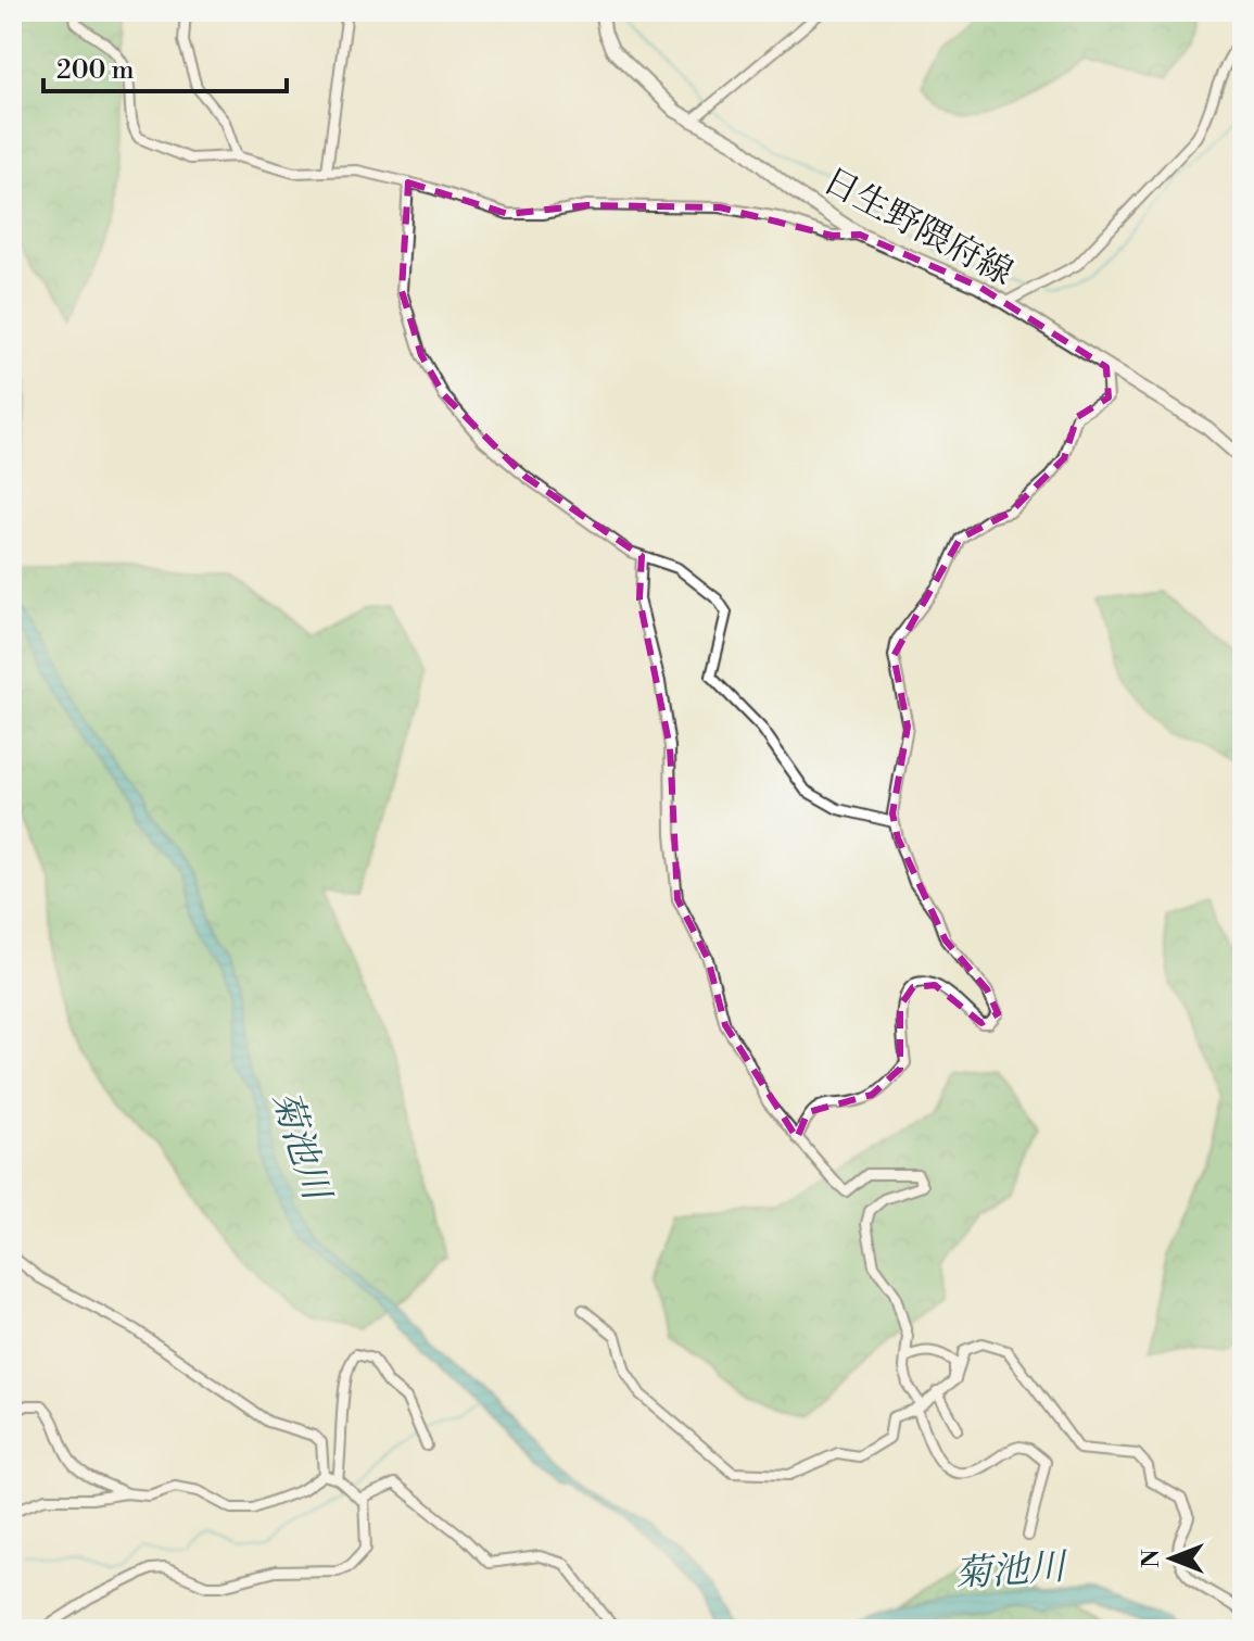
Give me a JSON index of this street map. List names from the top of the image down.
{
  "streets": {
    "main road": ["日生野隈府線"]
  },
  "water": ["菊池川"],
  "scale_bar": "200 m",
  "north": "left"
}
